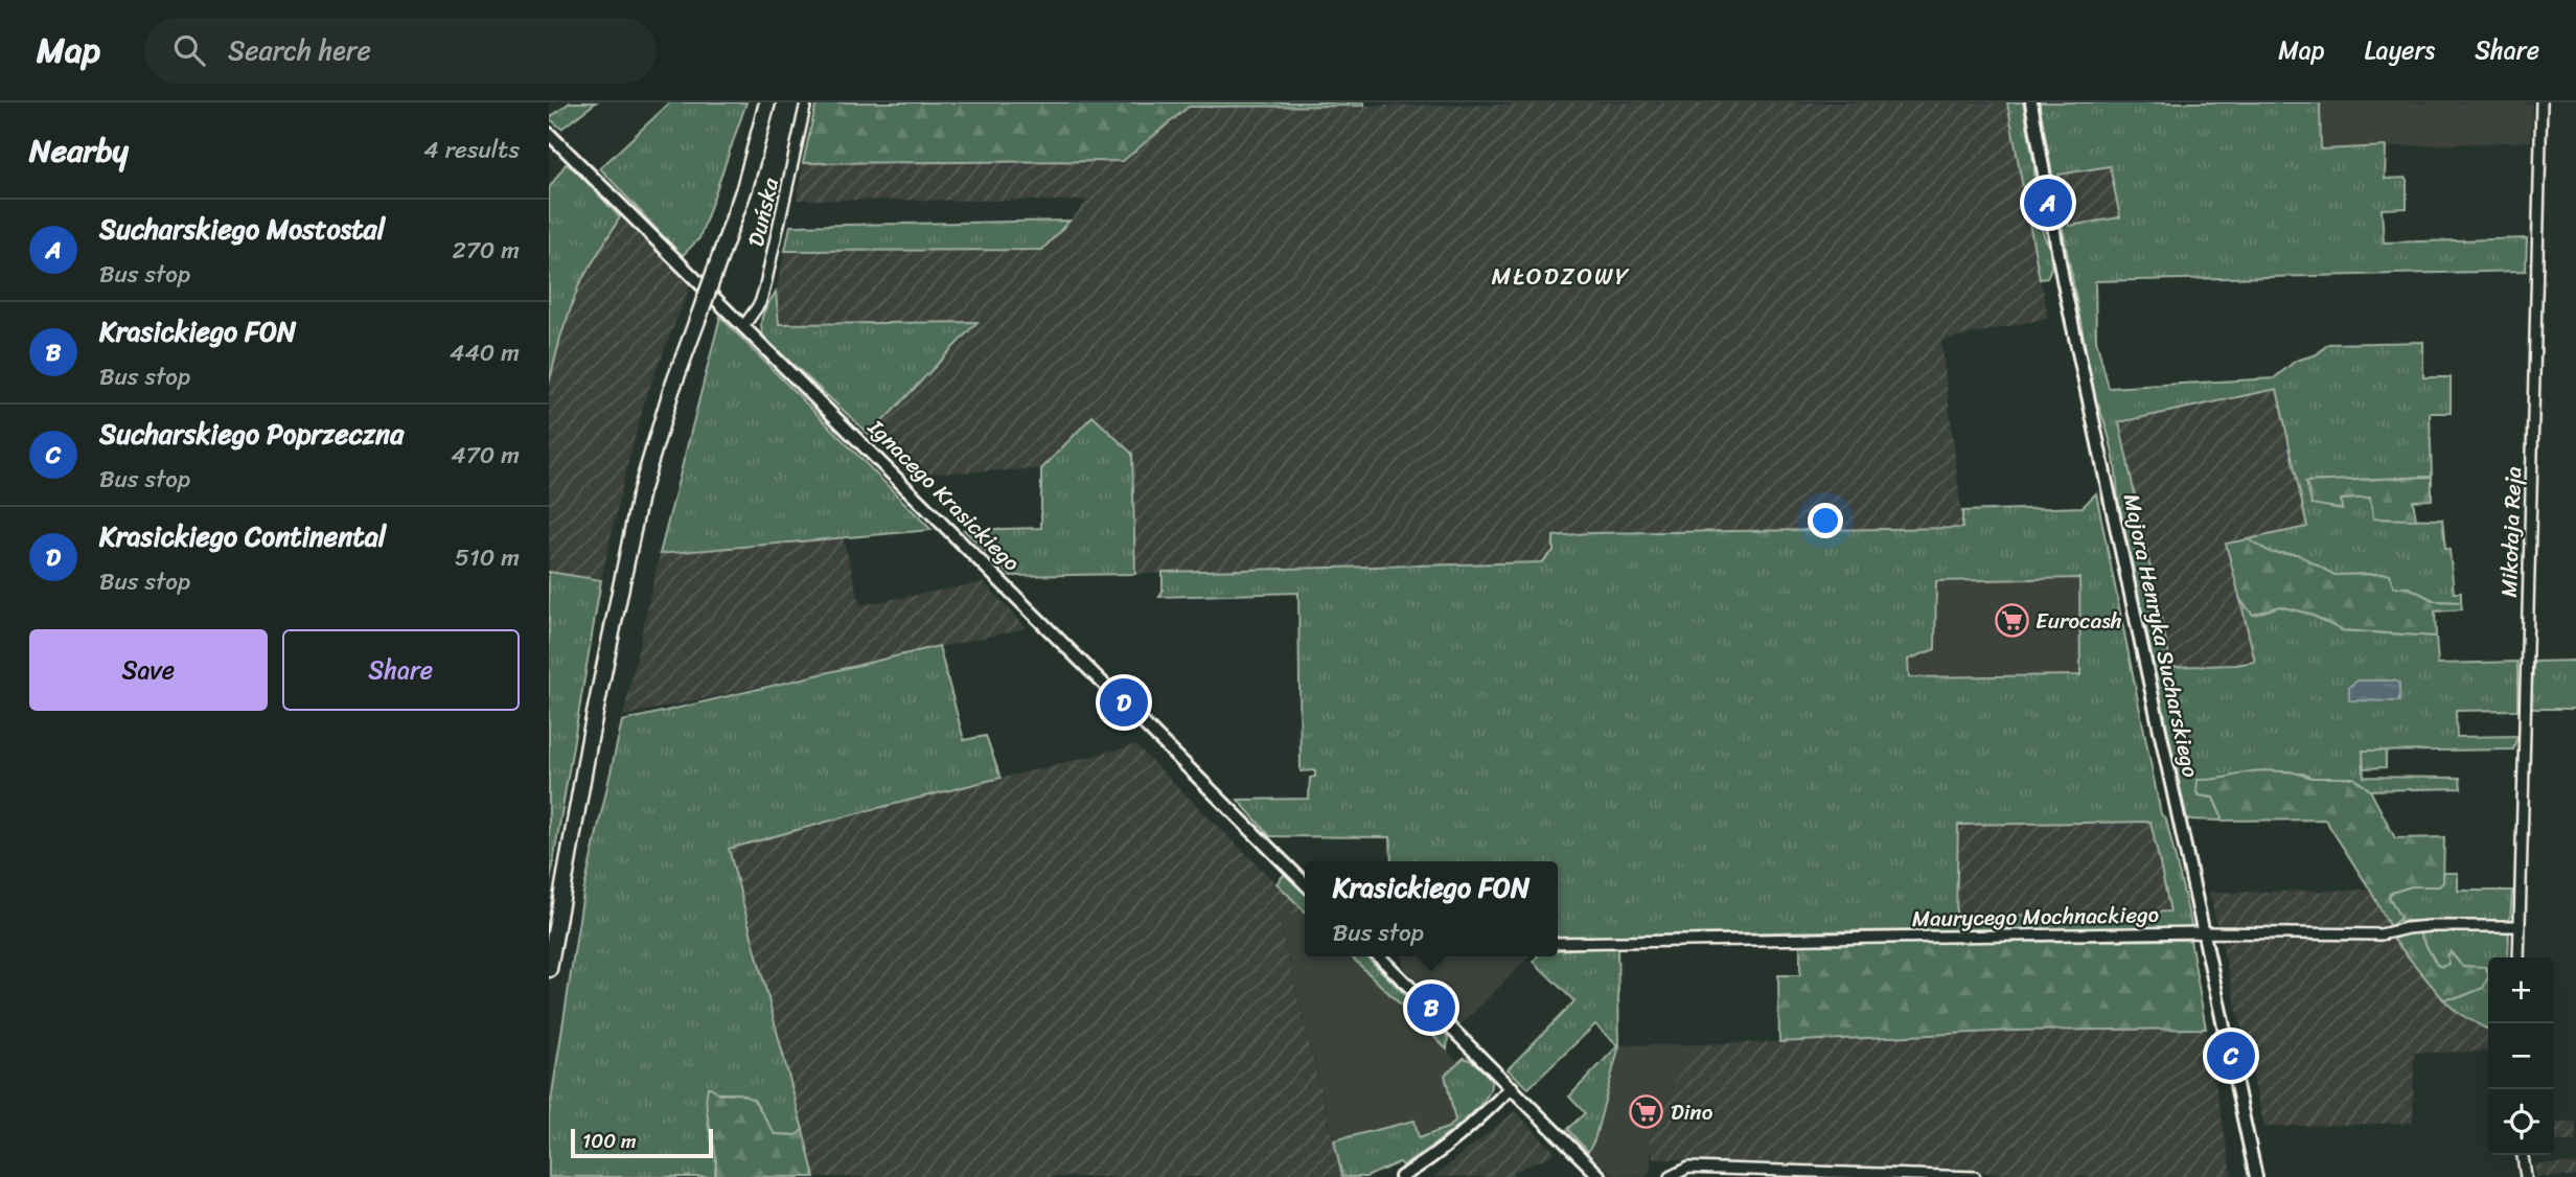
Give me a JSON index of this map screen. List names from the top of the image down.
{
  "streets": {
    "street": [
      "Duńska",
      "Ignacego Krasickiego",
      "Mikołaja Reja",
      "Majora Henryka Sucharskiego",
      "Maurycego Mochnackiego"
    ]
  },
  "crossings": [
    ["Duńska", "Ignacego Krasickiego"],
    ["Mikołaja Reja", "Maurycego Mochnackiego"],
    ["Majora Henryka Sucharskiego", "Maurycego Mochnackiego"]
  ],
  "districts": ["MŁODZOWY"],
  "places": {
    "supermarket": ["Eurocash", "Dino"]
  },
  "scale_bar": "100 m",
  "page": {
    "header": "Map",
    "search": "Search here",
    "nav": ["Map", "Layers", "Share"],
    "heading": ["Nearby", "4 results"],
    "pins": [
      "A",
      "D",
      "B",
      "C"
    ],
    "list": [
      {
        "mark": "A",
        "name": "Sucharskiego Mostostal",
        "note": "Bus stop",
        "value": "270 m"
      },
      {
        "mark": "B",
        "name": "Krasickiego FON",
        "note": "Bus stop",
        "value": "440 m"
      },
      {
        "mark": "C",
        "name": "Sucharskiego Poprzeczna",
        "note": "Bus stop",
        "value": "470 m"
      },
      {
        "mark": "D",
        "name": "Krasickiego Continental",
        "note": "Bus stop",
        "value": "510 m"
      }
    ],
    "buttons": ["Save", "Share"],
    "popup": ["Krasickiego FON", "Bus stop"],
    "map_buttons": ["+", "−"],
    "scale": "100 m"
  }
}
